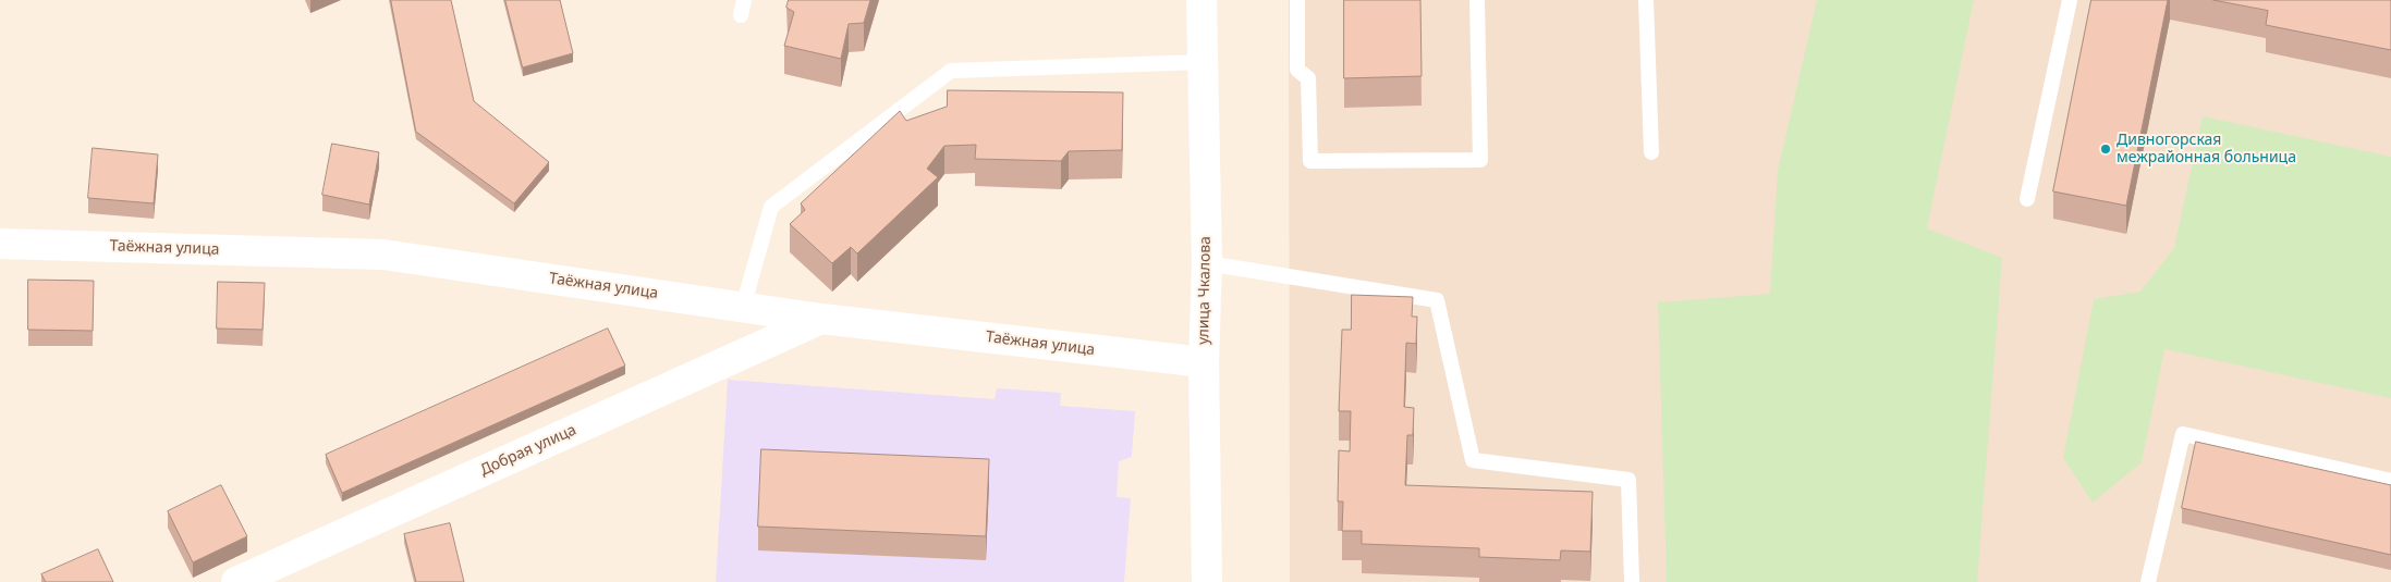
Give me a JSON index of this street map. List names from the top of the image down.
{
  "streets": {
    "street": ["Таёжная улица", "улица Чкалова", "Добрая улица"]
  },
  "crossings": [
    ["Таёжная улица", "улица Чкалова"],
    ["Таёжная улица", "Добрая улица"]
  ],
  "places": ["Дивногорская межрайонная больница"]
}
